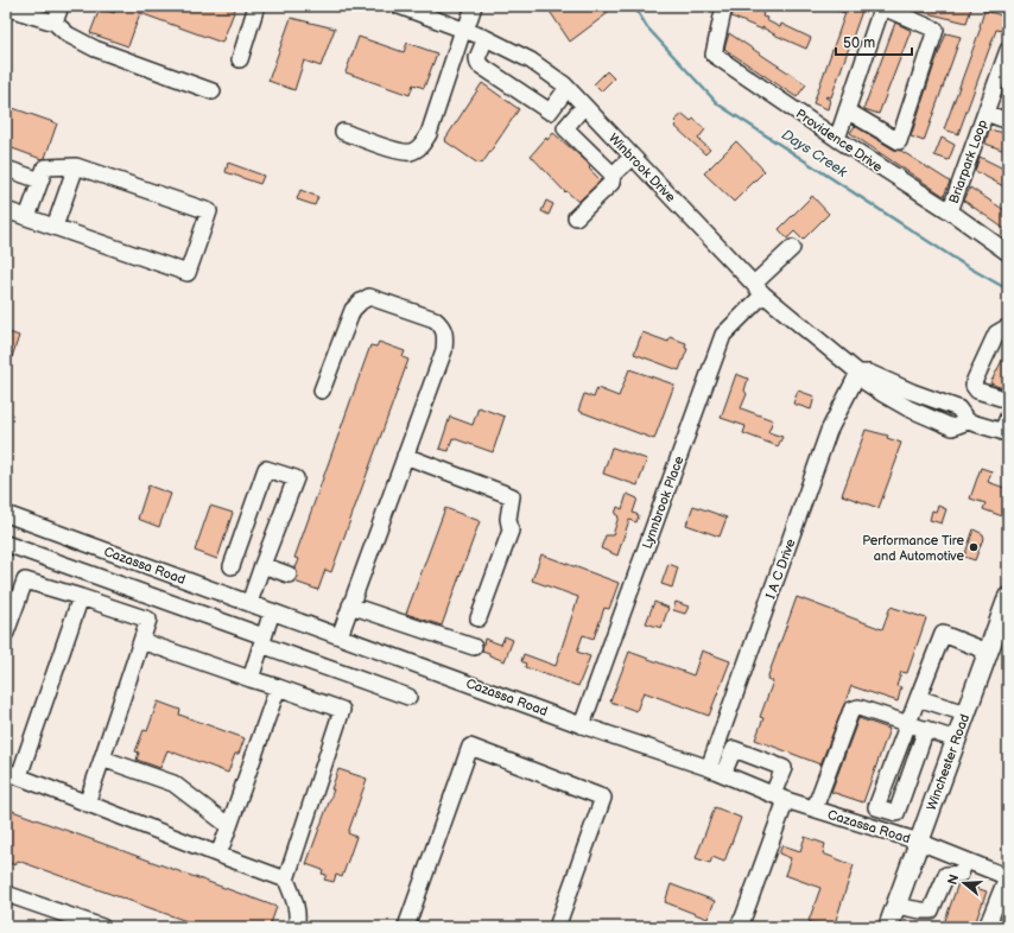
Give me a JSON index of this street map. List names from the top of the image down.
{
  "streets": {
    "main road": ["Winchester Road"],
    "street": [
      "Providence Drive",
      "Briarpark Loop",
      "Winbrook Drive",
      "Lynnbrook Place",
      "Cazassa Road",
      "I A C Drive"
    ]
  },
  "crossings": [
    ["Providence Drive", "Briarpark Loop"],
    ["Winbrook Drive", "Lynnbrook Place"],
    ["Winbrook Drive", "I A C Drive"],
    ["Lynnbrook Place", "Cazassa Road"],
    ["Cazassa Road", "I A C Drive"],
    ["Cazassa Road", "Winchester Road"]
  ],
  "water": ["Days Creek"],
  "places": ["Performance Tire and Automotive"],
  "scale_bar": "50 m",
  "north": "left"
}
